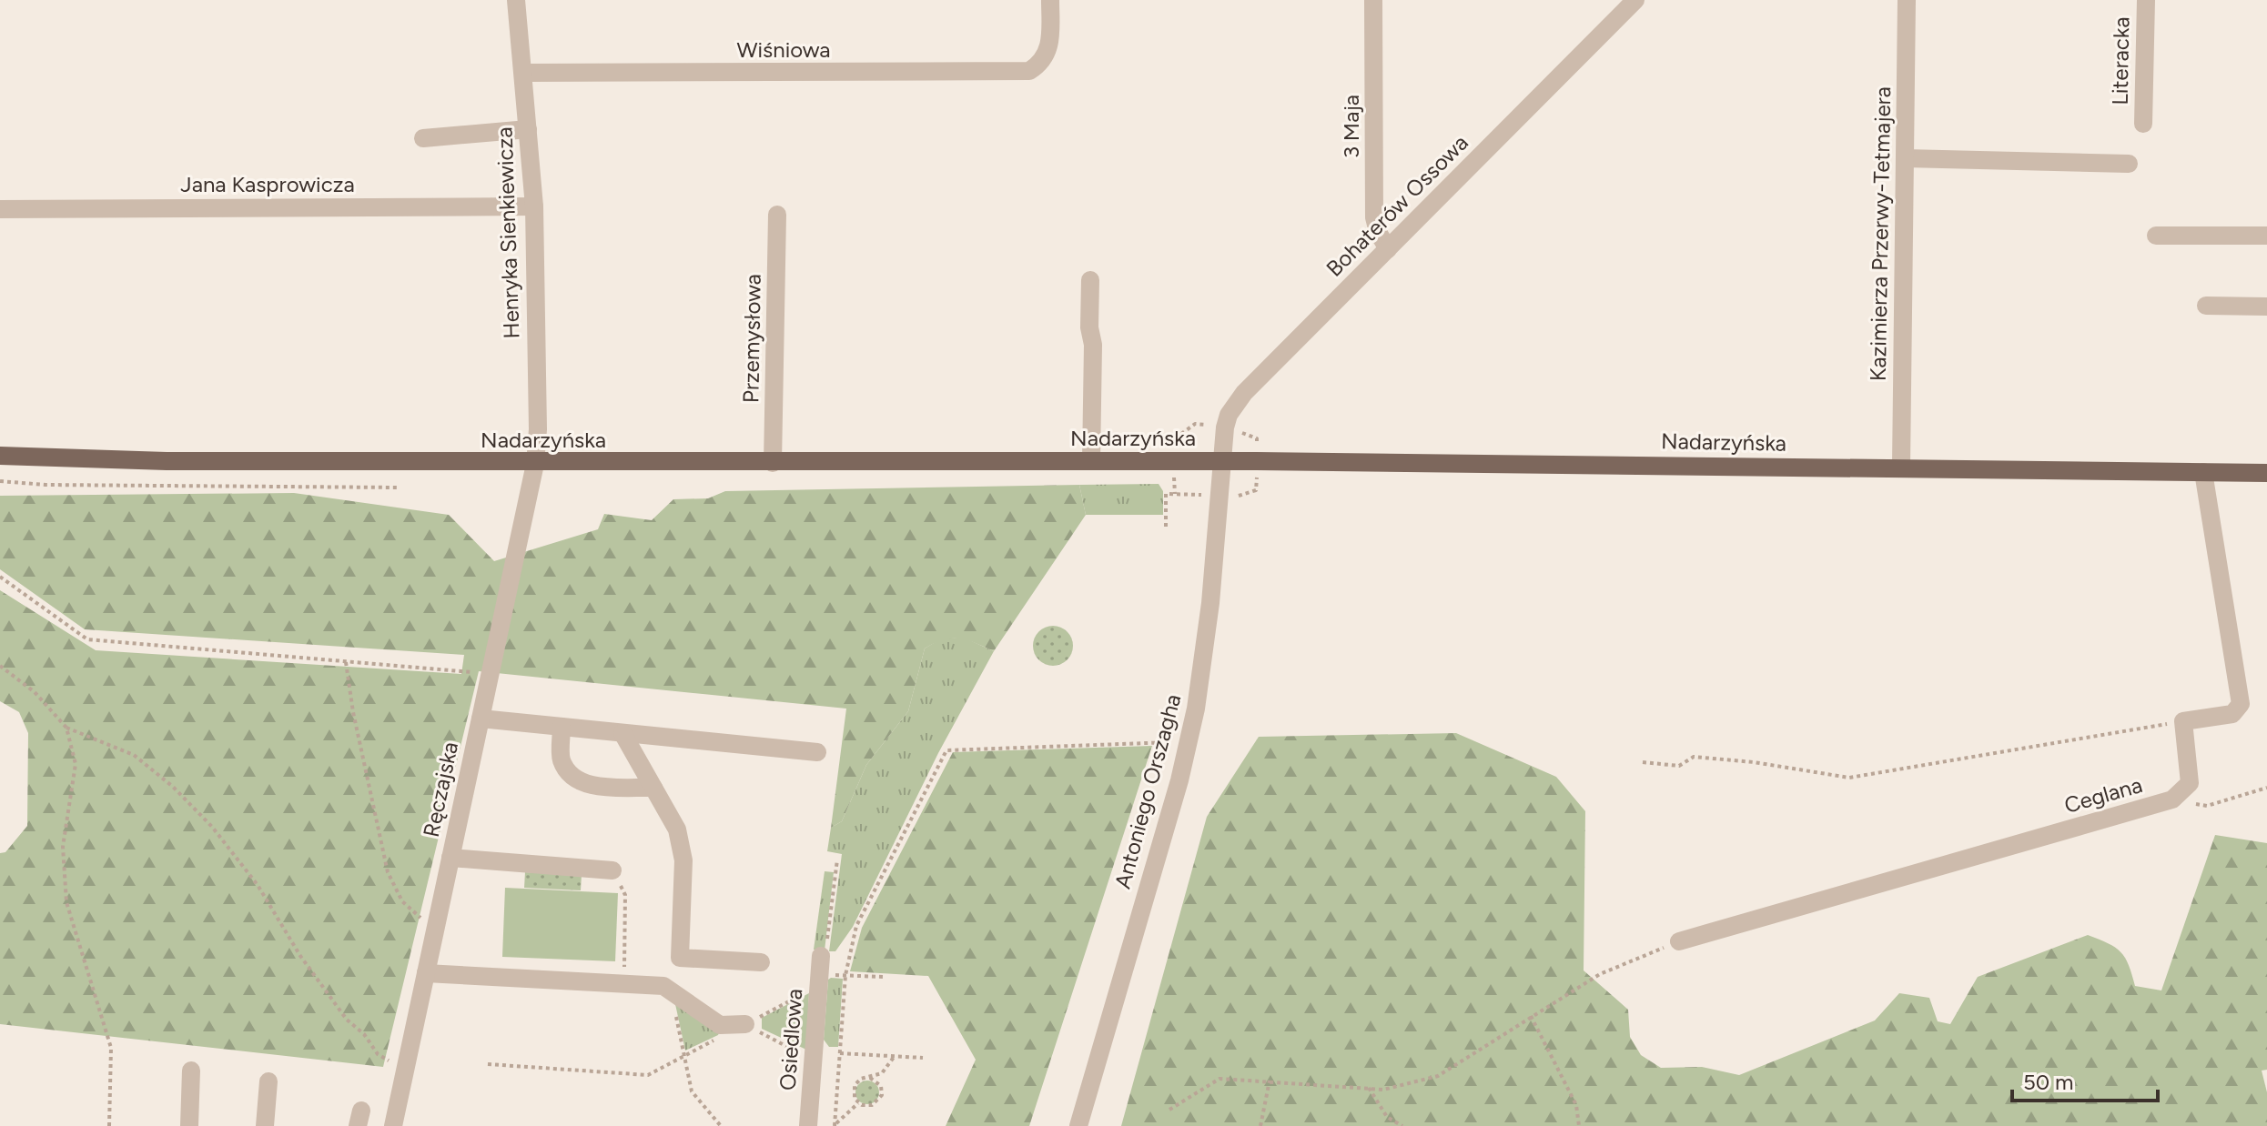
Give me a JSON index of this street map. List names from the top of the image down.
{
  "streets": {
    "main road": ["Nadarzyńska"],
    "street": [
      "Wiśniowa",
      "Literacka",
      "3 Maja",
      "Jana Kasprowicza",
      "Bohaterów Ossowa",
      "Henryka Sienkiewicza",
      "Kazimierza Przerwy-Tetmajera",
      "Przemysłowa",
      "Ręczajska",
      "Antoniego Orszagha",
      "Ceglana",
      "Osiedlowa"
    ]
  },
  "crossings": [
    ["Wiśniowa", "Henryka Sienkiewicza"],
    ["3 Maja", "Bohaterów Ossowa"],
    ["Jana Kasprowicza", "Henryka Sienkiewicza"],
    ["Bohaterów Ossowa", "Nadarzyńska"],
    ["Bohaterów Ossowa", "Antoniego Orszagha"],
    ["Henryka Sienkiewicza", "Nadarzyńska"],
    ["Henryka Sienkiewicza", "Ręczajska"],
    ["Kazimierza Przerwy-Tetmajera", "Nadarzyńska"],
    ["Przemysłowa", "Nadarzyńska"],
    ["Nadarzyńska", "Ręczajska"],
    ["Nadarzyńska", "Antoniego Orszagha"]
  ],
  "scale_bar": "50 m"
}
